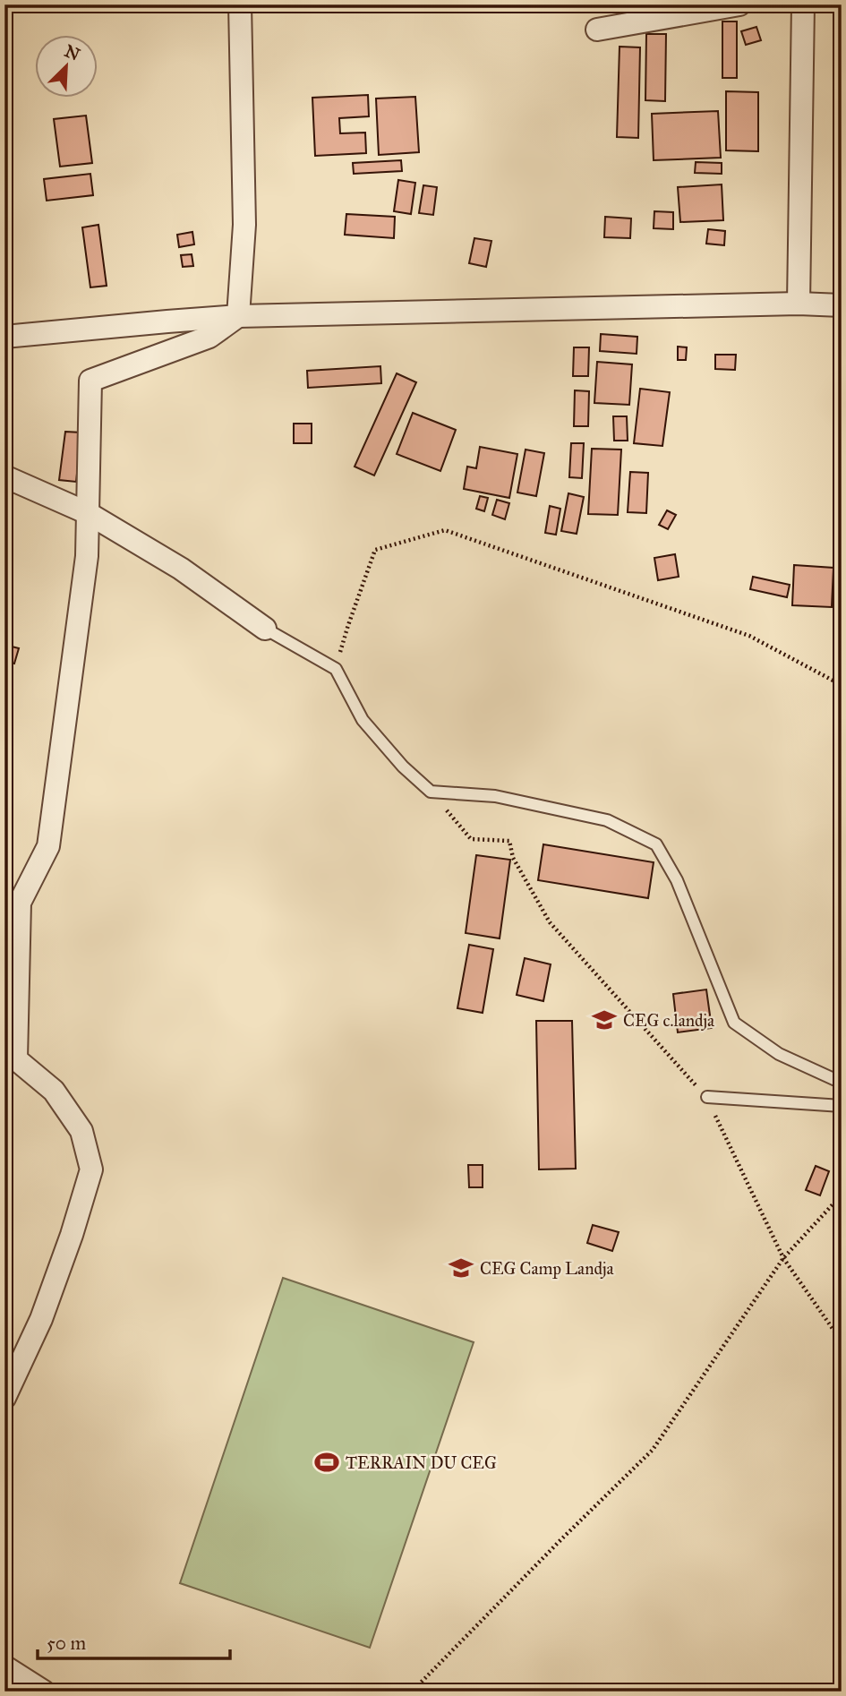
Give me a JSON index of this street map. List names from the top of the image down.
{
  "places": {
    "school or university": ["CEG c.landja", "CEG Camp Landja"],
    "sports": ["TERRAIN DU CEG"]
  },
  "scale_bar": "50 m",
  "north": "top right"
}
